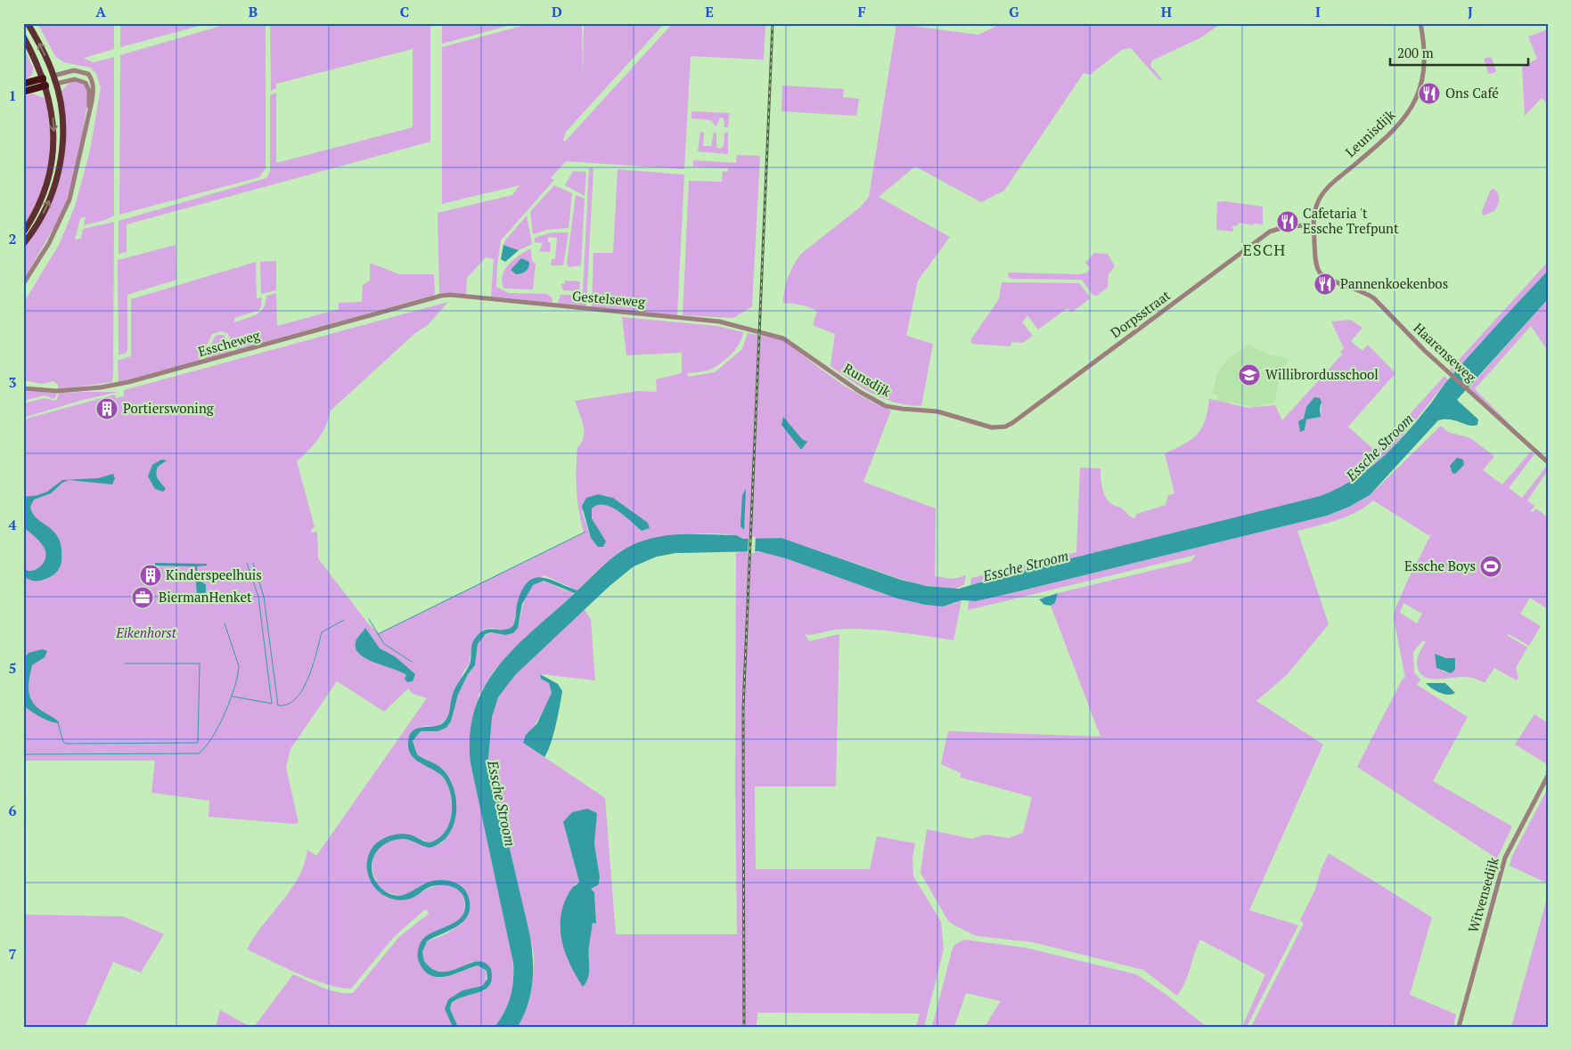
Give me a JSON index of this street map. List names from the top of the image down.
{
  "streets": {
    "street": [
      "Leunisdijk",
      "Gestelseweg",
      "Dorpsstraat",
      "Esscheweg",
      "Haarenseweg",
      "Runsdijk",
      "Witvensedijk"
    ]
  },
  "crossings": [
    ["Leunisdijk", "Dorpsstraat"],
    ["Leunisdijk", "Haarenseweg"],
    ["Gestelseweg", "Esscheweg"],
    ["Gestelseweg", "Runsdijk"],
    ["Dorpsstraat", "Runsdijk"]
  ],
  "districts": ["ESCH"],
  "water": ["Essche Stroom"],
  "parks": ["Eikenhorst"],
  "places": {
    "restaurant": ["Ons Café", "Cafetaria 't Essche Trefpunt", "Pannenkoekenbos"],
    "school or university": ["Willibrordusschool"],
    "building": ["Portierswoning", "Kinderspeelhuis"],
    "sports": ["Essche Boys"],
    "office": ["BiermanHenket"]
  },
  "scale_bar": "200 m",
  "grid": {
    "columns": [
      "A",
      "B",
      "C",
      "D",
      "E",
      "F",
      "G",
      "H",
      "I",
      "J"
    ],
    "rows": [
      "1",
      "2",
      "3",
      "4",
      "5",
      "6",
      "7"
    ]
  }
}
